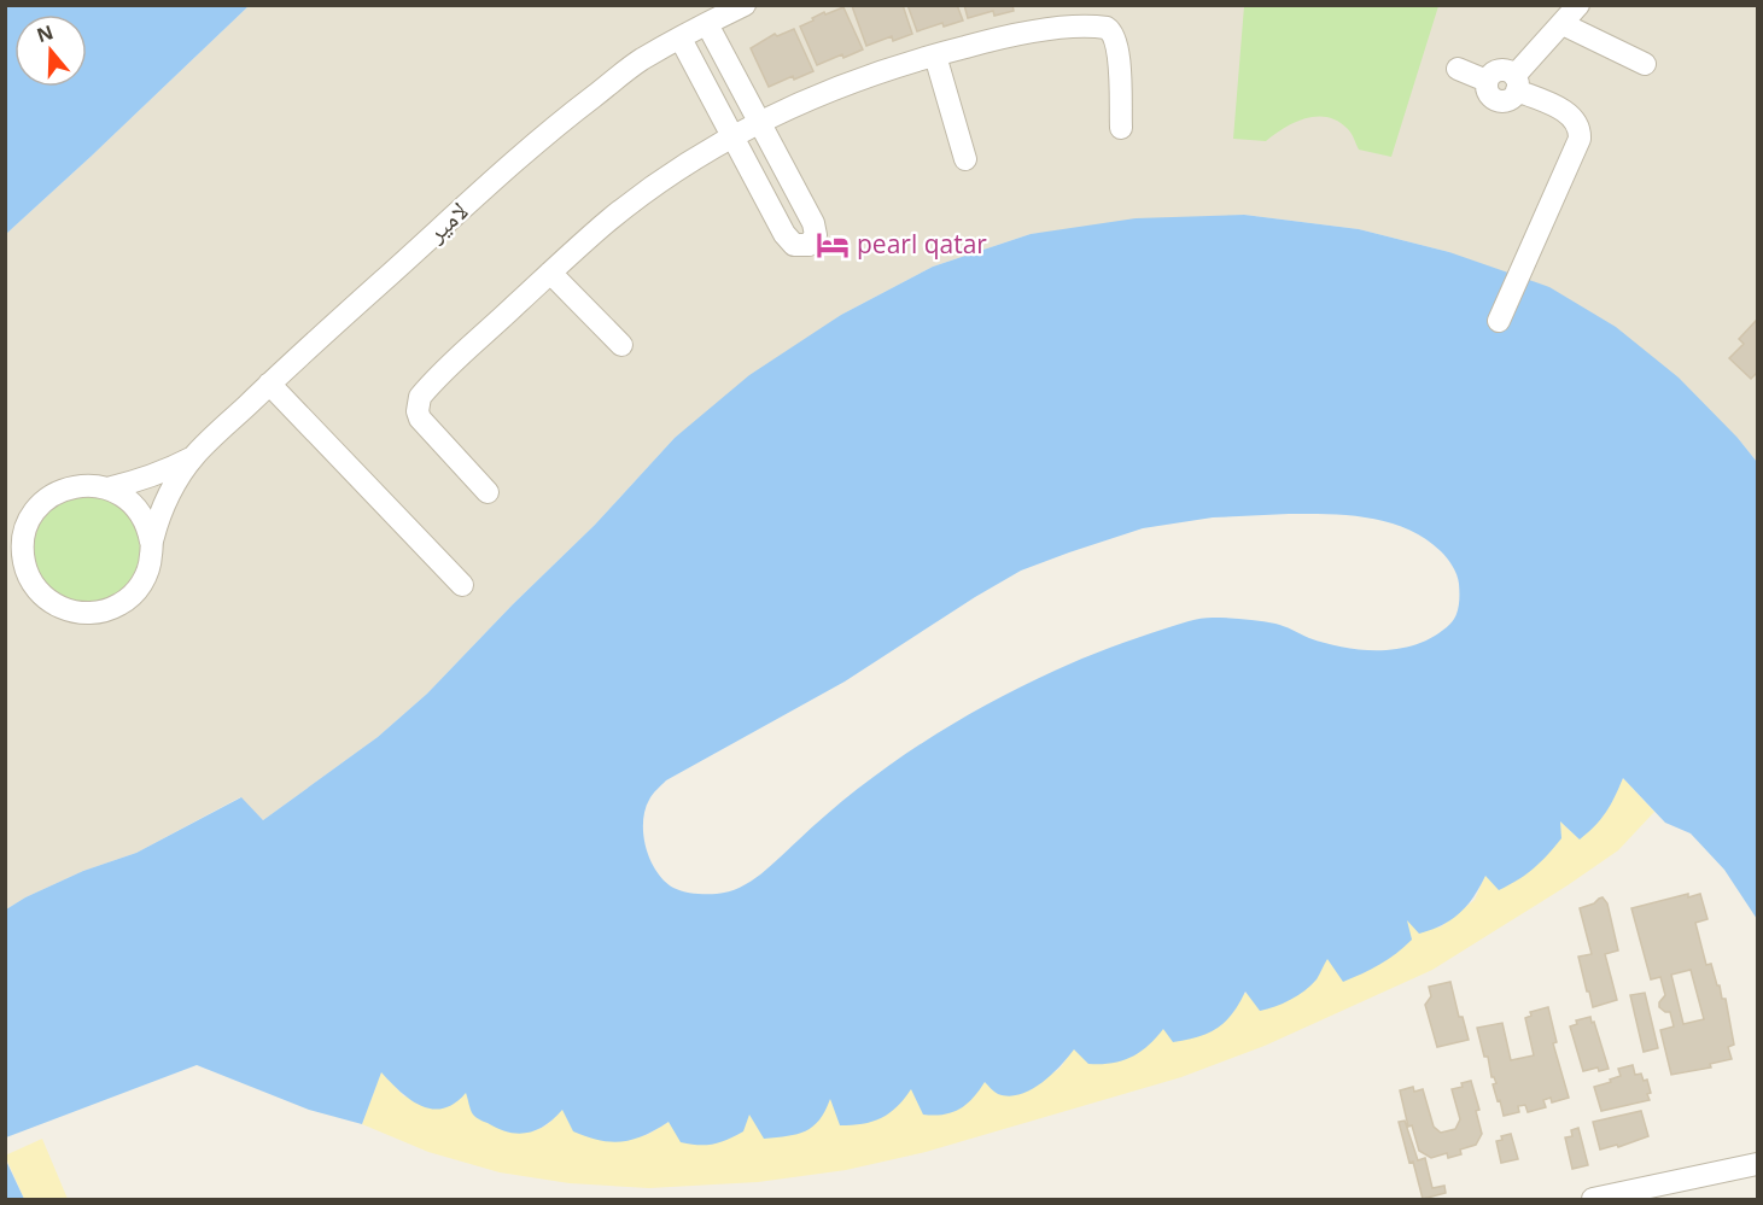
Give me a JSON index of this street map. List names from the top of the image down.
{
  "streets": {
    "street": ["لامير"]
  },
  "places": {
    "hotel": ["pearl qatar"]
  },
  "north": "top"
}
